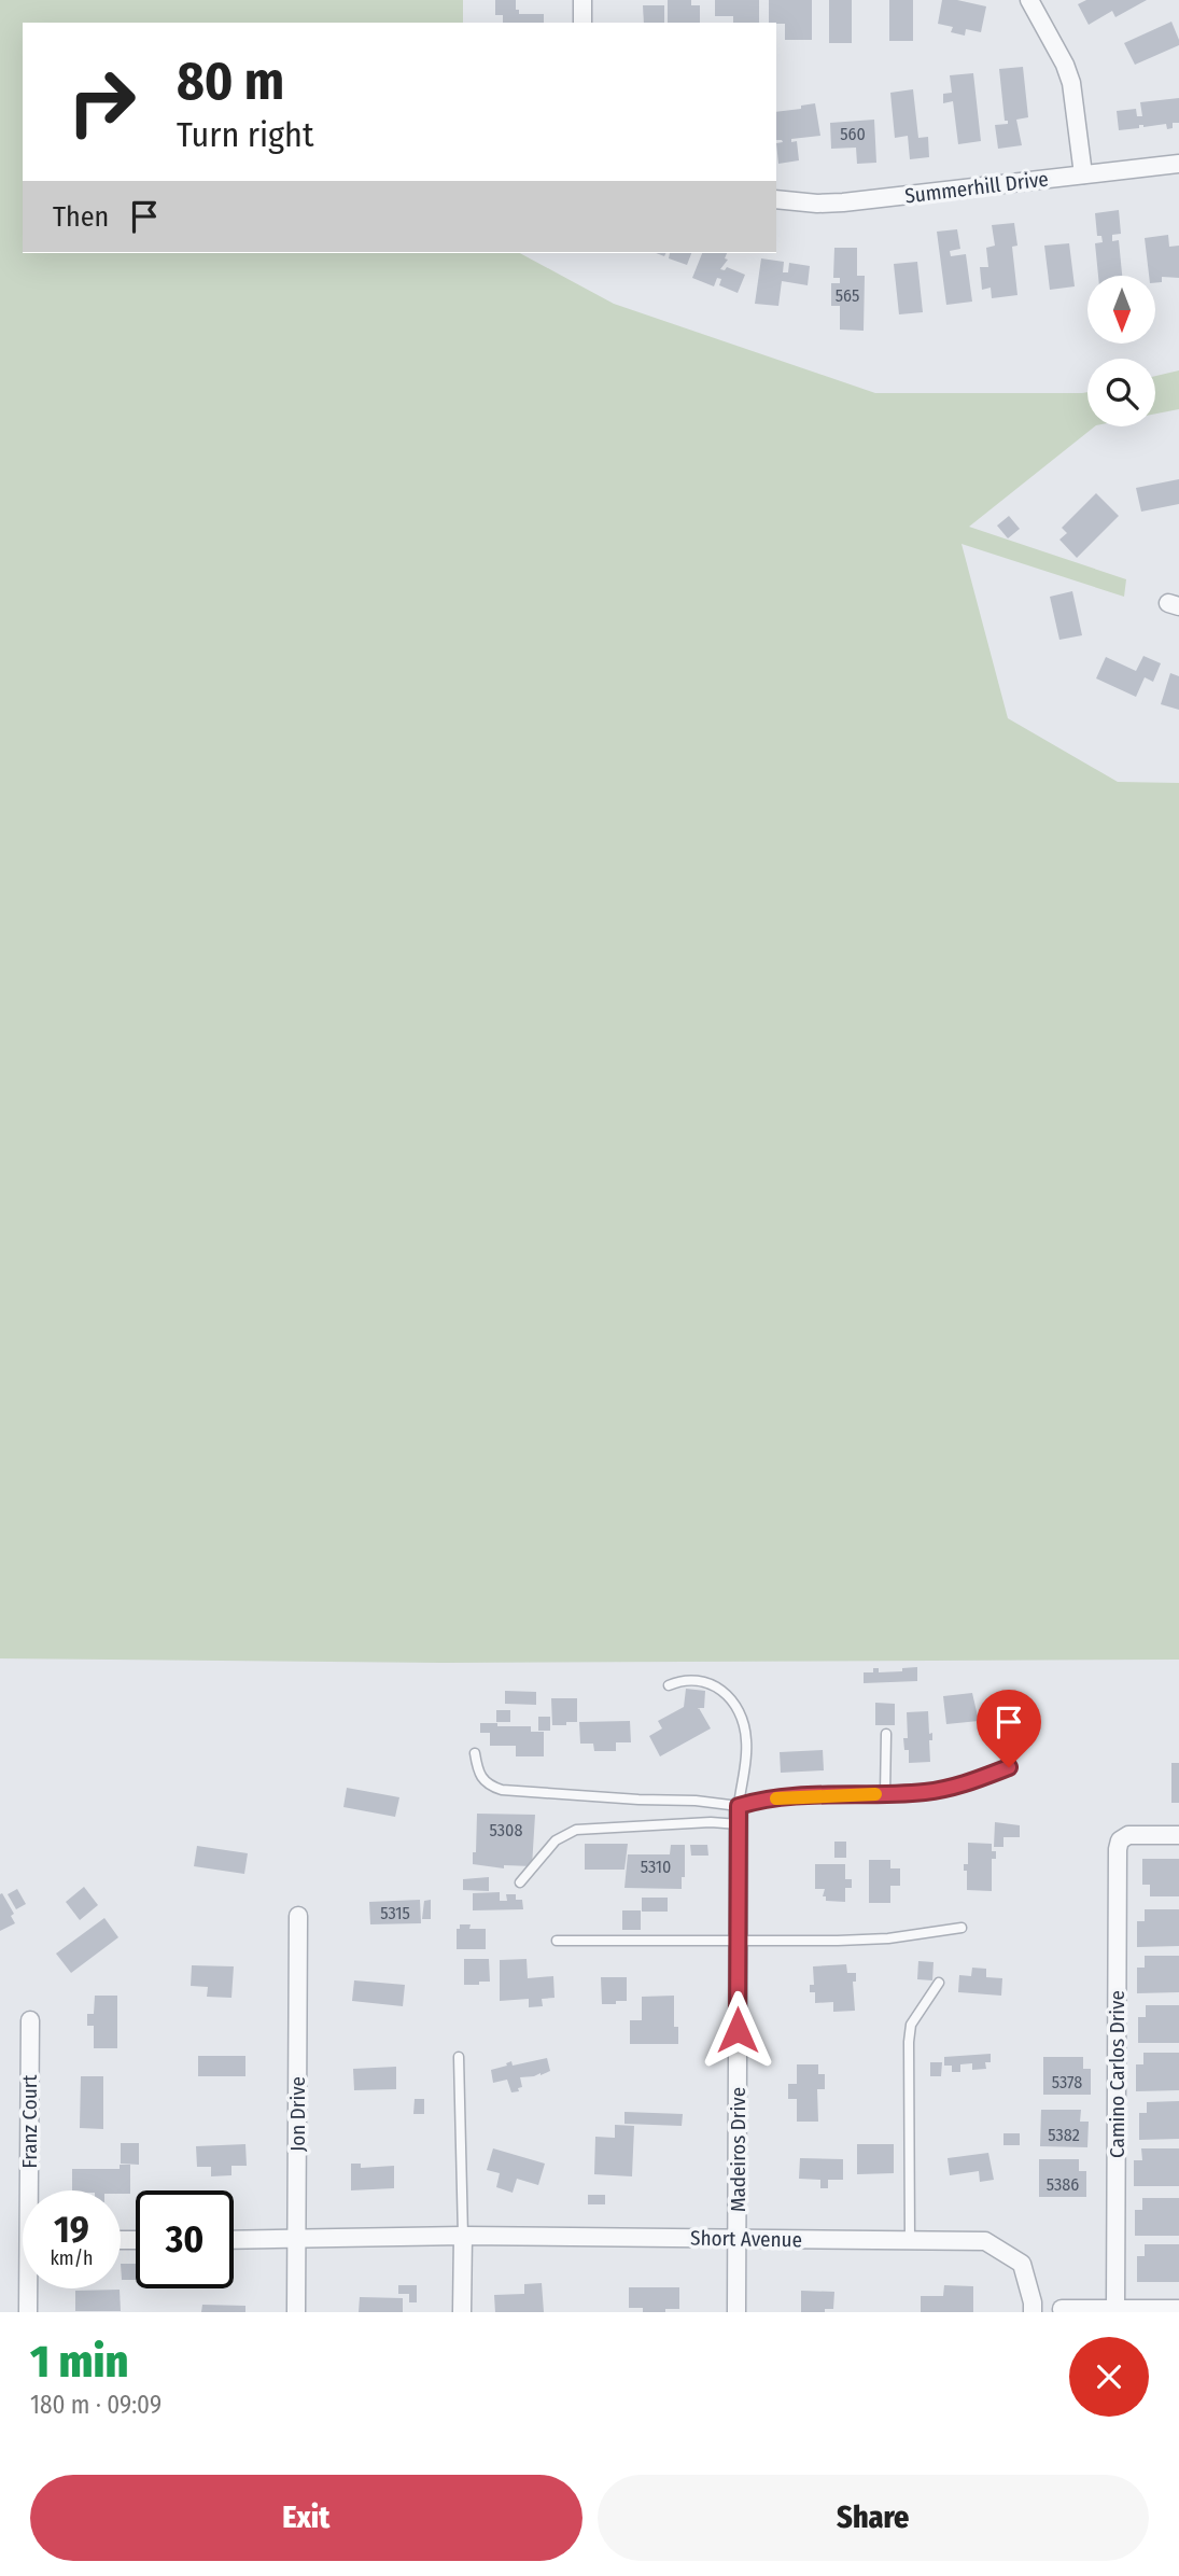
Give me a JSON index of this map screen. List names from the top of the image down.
{
  "streets": {
    "street": [
      "Summerhill Drive",
      "Camino Carlos Drive",
      "Jon Drive",
      "Franz Court",
      "Madeiros Drive",
      "Short Avenue"
    ]
  },
  "crossings": [
    ["Jon Drive", "Short Avenue"],
    ["Madeiros Drive", "Short Avenue"]
  ],
  "house_numbers": [
    "560",
    "565",
    "5308",
    "5310",
    "5315",
    "5378",
    "5382",
    "5386"
  ],
  "north": "bottom",
  "page": {
    "turn": ["80 m", "Turn right"],
    "then": "Then",
    "speed": "19 km/h",
    "limit": "30",
    "heading": ["1 min", "180 m · 09:09"],
    "buttons": ["Exit", "Share"]
  }
}
